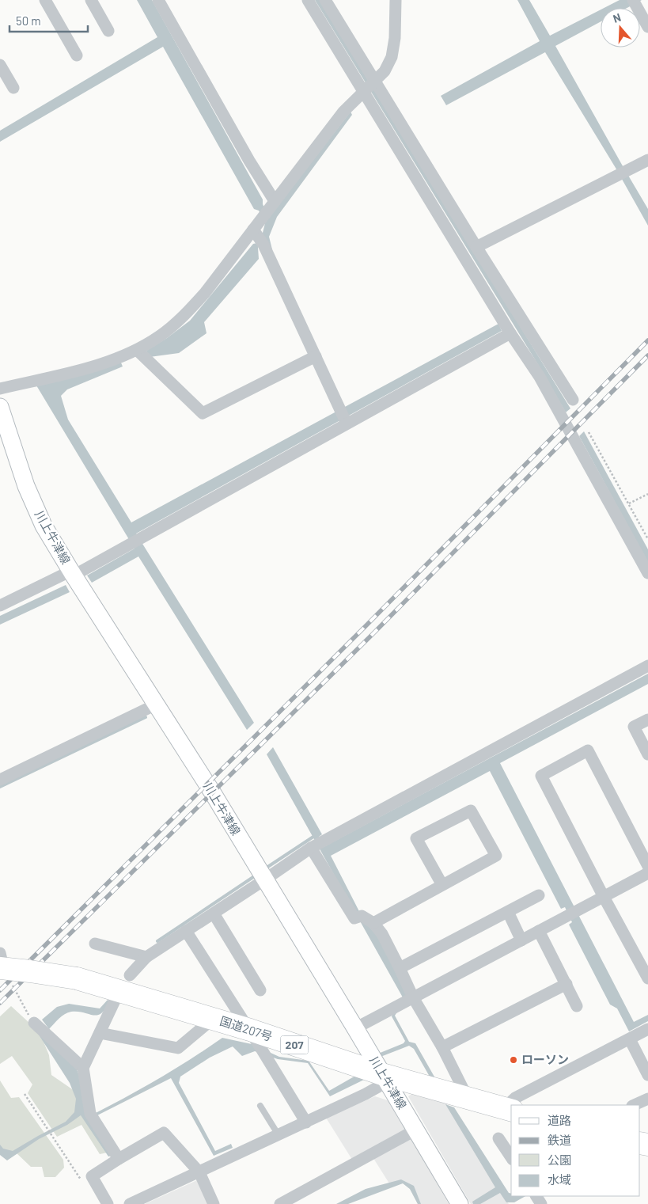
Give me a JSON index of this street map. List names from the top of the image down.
{
  "streets": {
    "highway": ["国道207号", "207"],
    "main road": ["川上牛津線"]
  },
  "crossings": [
    ["川上牛津線", "国道207号"]
  ],
  "places": ["ローソン"],
  "legend": [
    "道路",
    "鉄道",
    "公園",
    "水域"
  ],
  "scale_bar": "50 m",
  "north": "top"
}
